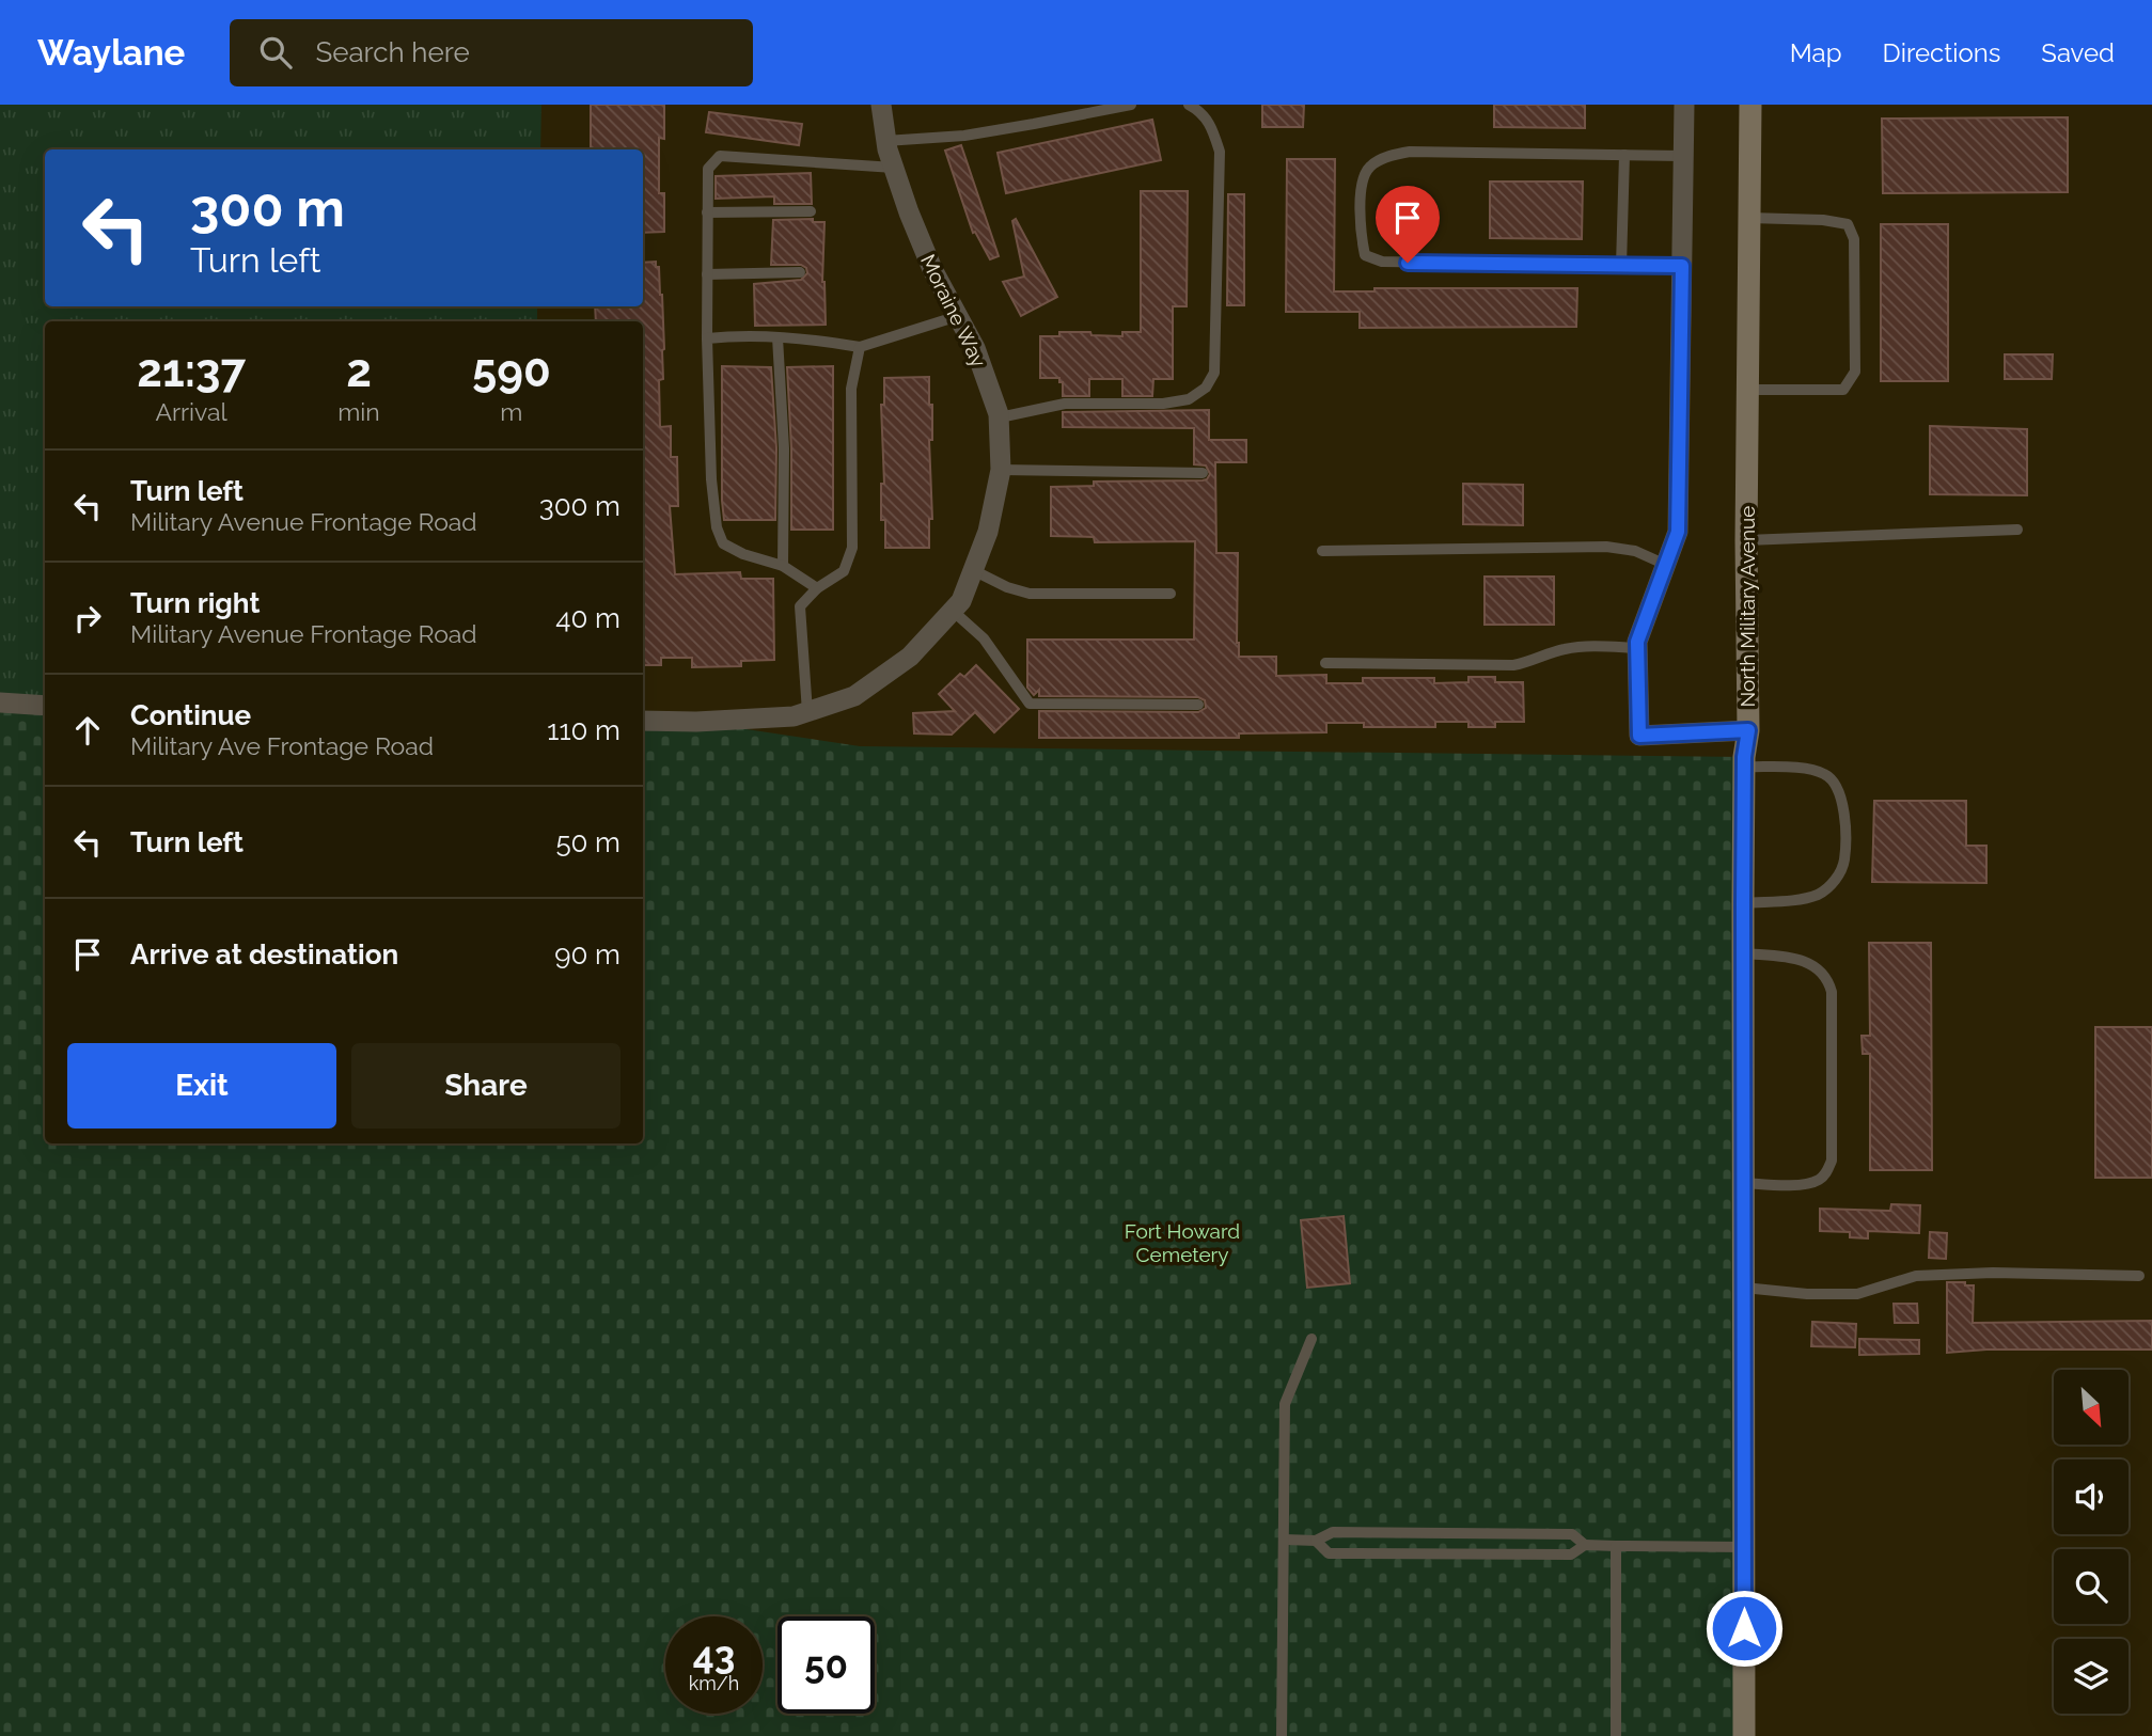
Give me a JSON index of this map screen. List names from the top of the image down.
{
  "streets": {
    "main road": ["North Military Avenue"],
    "street": ["Moraine Way"]
  },
  "parks": ["Fort Howard Cemetery"],
  "north": "bottom right",
  "page": {
    "header": "Waylane",
    "search": "Search here",
    "nav": ["Map", "Directions", "Saved"],
    "turn": ["300 m", "Turn left"],
    "eta": [
      "21:37",
      "Arrival",
      "2",
      "min",
      "590",
      "m"
    ],
    "list": [
      {
        "name": "Turn left",
        "note": "Military Avenue Frontage Road",
        "value": "300 m"
      },
      {
        "name": "Turn right",
        "note": "Military Avenue Frontage Road",
        "value": "40 m"
      },
      {
        "name": "Continue",
        "note": "Military Ave Frontage Road",
        "value": "110 m"
      },
      {
        "name": "Turn left",
        "value": "50 m"
      },
      {
        "name": "Arrive at destination",
        "value": "90 m"
      }
    ],
    "buttons": ["Exit", "Share"],
    "speed": "43 km/h",
    "limit": "50"
  }
}
